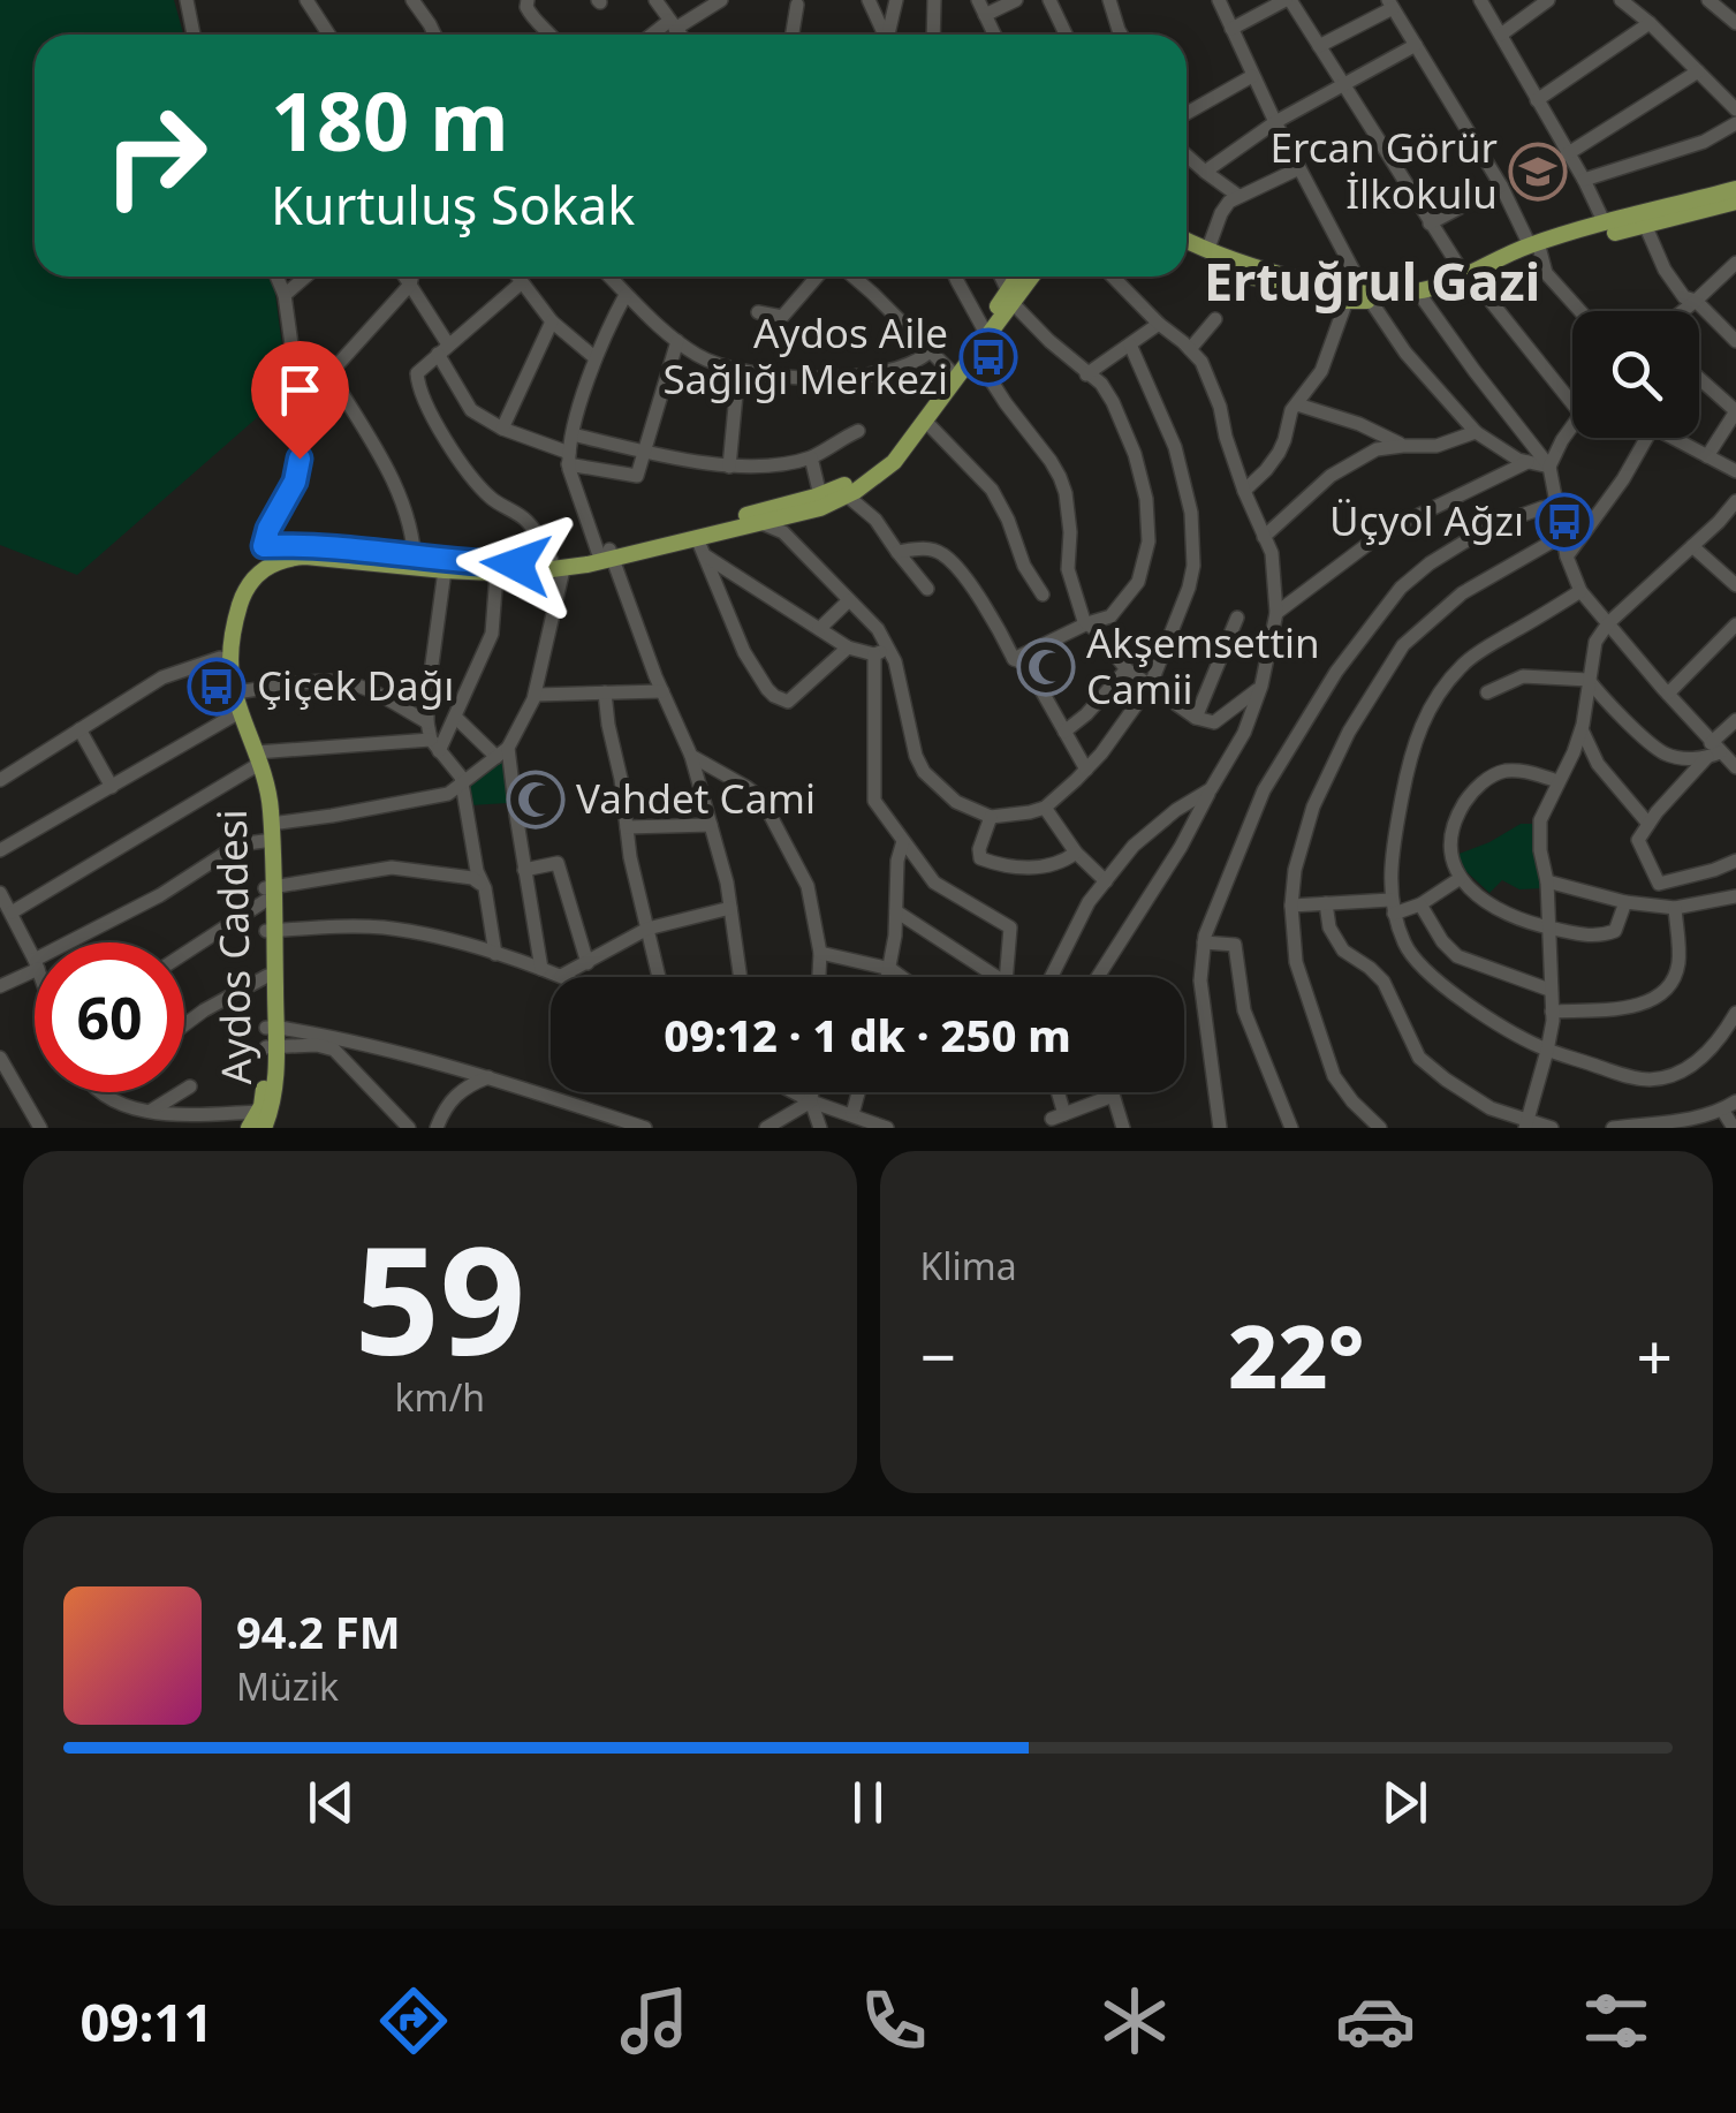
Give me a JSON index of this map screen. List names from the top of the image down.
{
  "streets": {
    "main road": ["Aydos Caddesi"]
  },
  "districts": ["Ertuğrul Gazi"],
  "places": {
    "school or university": ["Ercan Görür İlkokulu"],
    "bus stop": ["Aydos Aile Sağlığı Merkezi", "Üçyol Ağzı", "Çiçek Dağı"],
    "mosque": ["Akşemsettin Camii", "Vahdet Cami"]
  },
  "page": {
    "turn": ["180 m", "Kurtuluş Sokak"],
    "limit": "60",
    "trip": "09:12 · 1 dk · 250 m",
    "tile": [
      ["59", "km/h"],
      "Klima"
    ],
    "heat": ["−", "22°", "+"],
    "song": ["94.2 FM", "Müzik"],
    "tabs": "09:11"
  }
}
